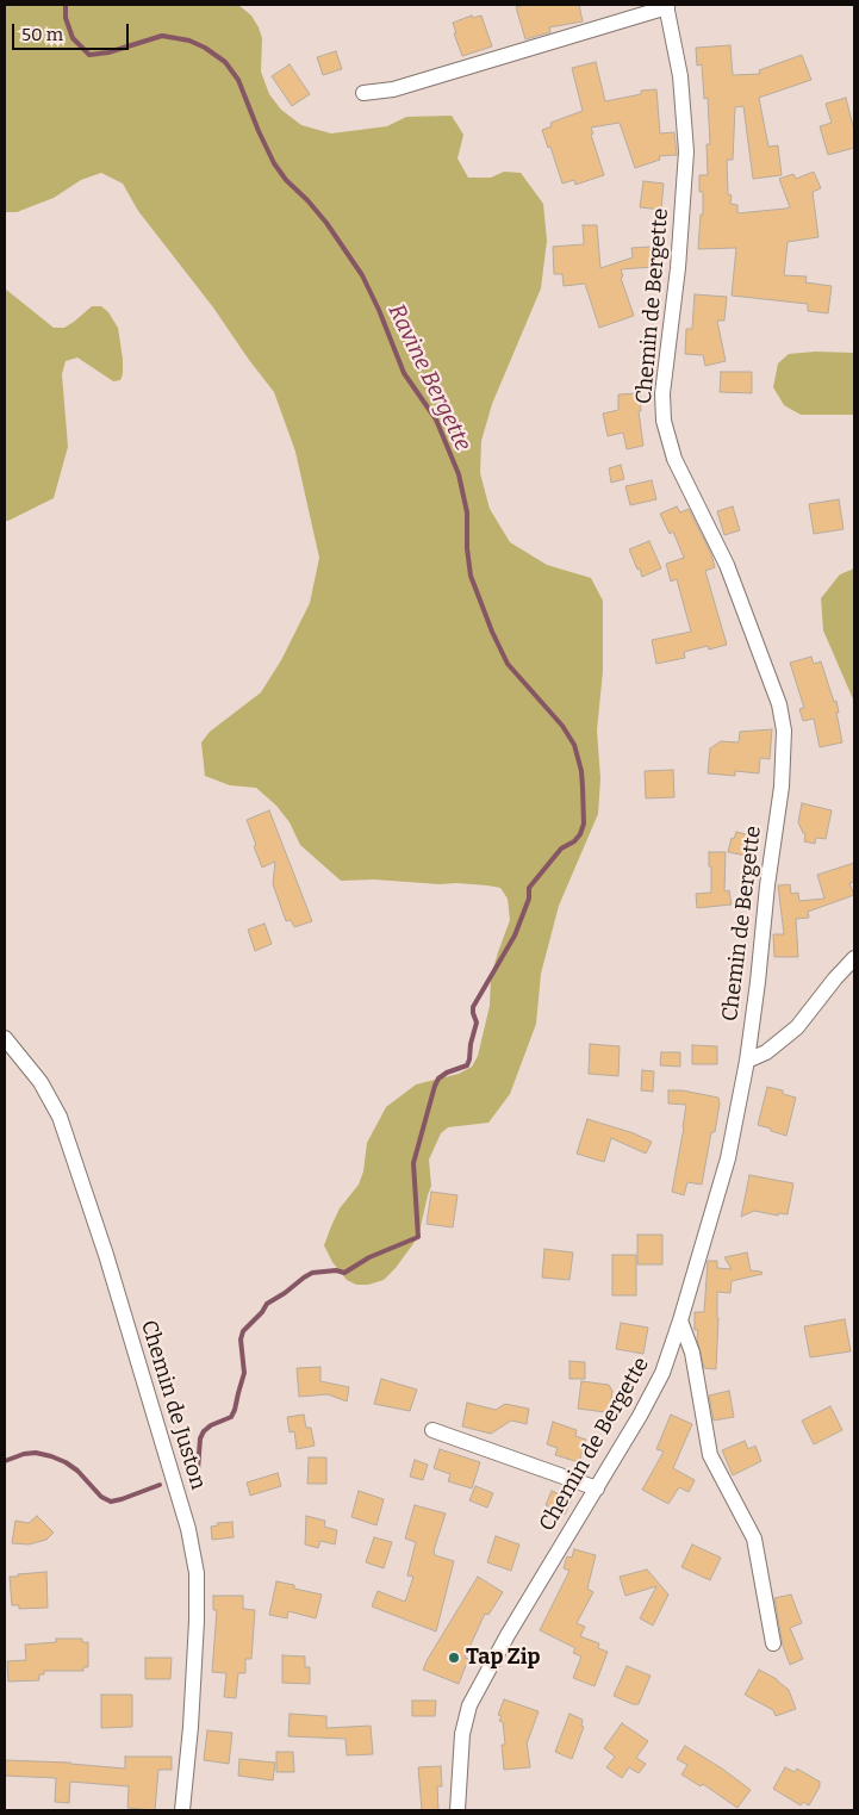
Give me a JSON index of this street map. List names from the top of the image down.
{
  "streets": {
    "street": ["Chemin de Bergette", "Chemin de Juston"]
  },
  "water": ["Ravine Bergette"],
  "places": ["Tap Zip"],
  "scale_bar": "50 m"
}
